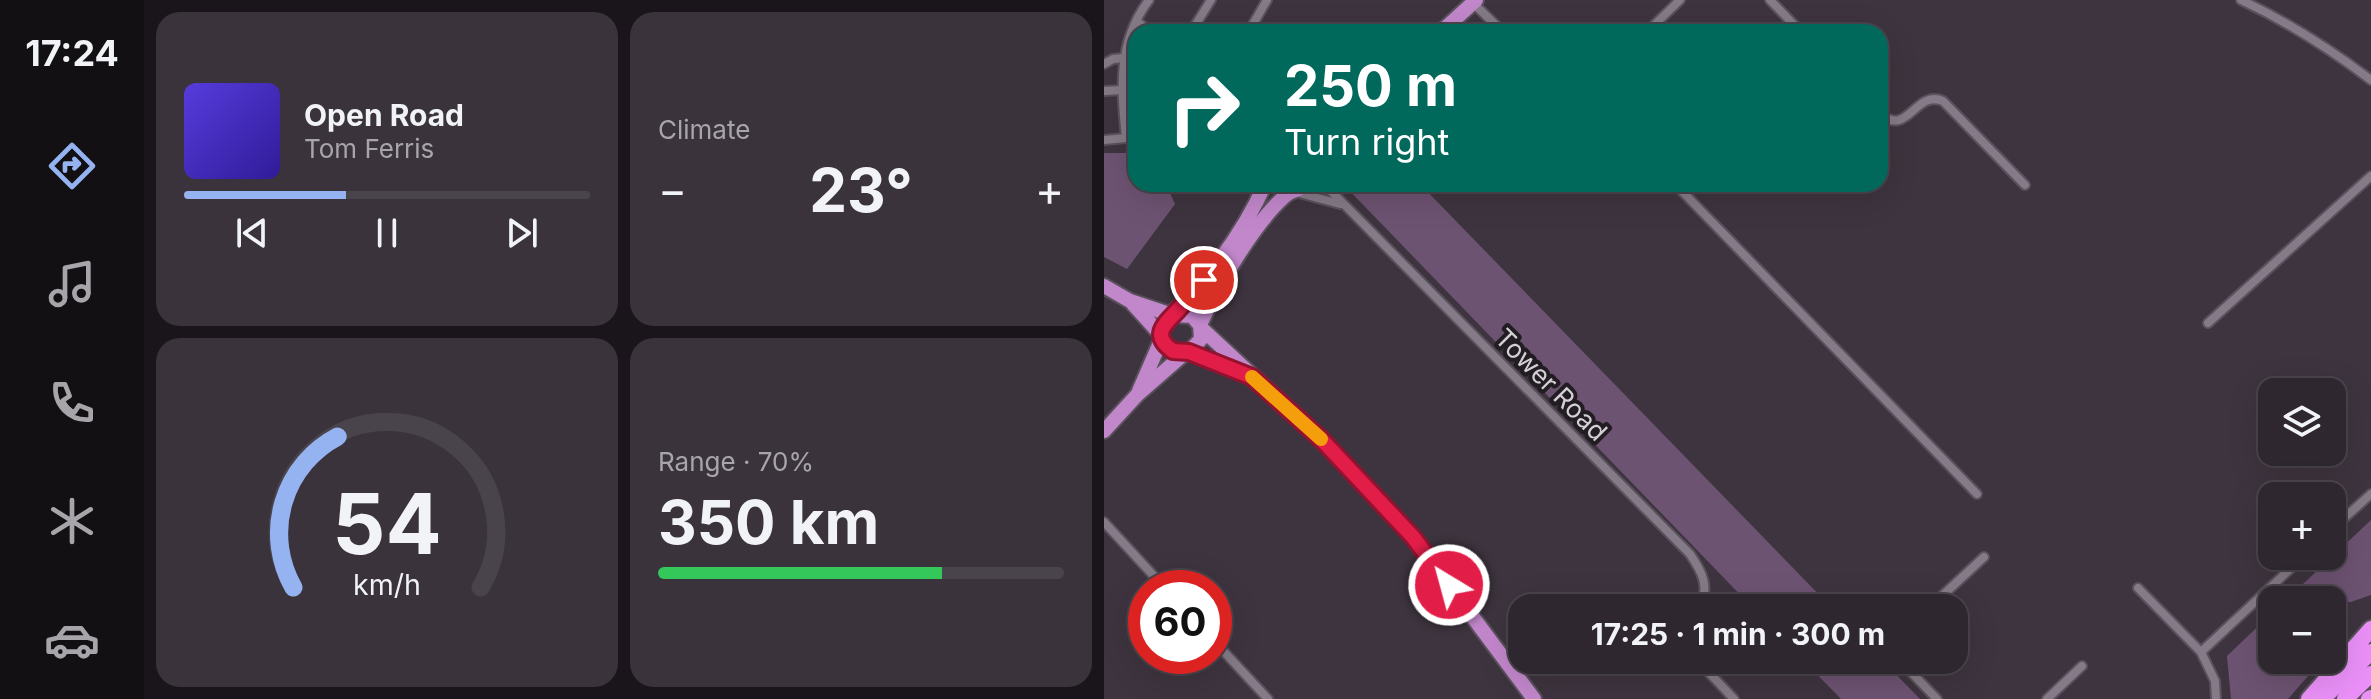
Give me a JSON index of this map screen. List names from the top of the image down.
{
  "streets": {
    "street": ["Tower Road"]
  },
  "page": {
    "tabs": "17:24",
    "tile": [
      "Climate",
      ["Range · 70%", "350 km"]
    ],
    "turn": ["250 m", "Turn right"],
    "song": ["Open Road", "Tom Ferris"],
    "heat": ["−", "23°", "+"],
    "map_buttons": ["+", "−"],
    "limit": "60",
    "trip": "17:25 · 1 min · 300 m",
    "gauge": ["54", "km/h"]
  }
}
